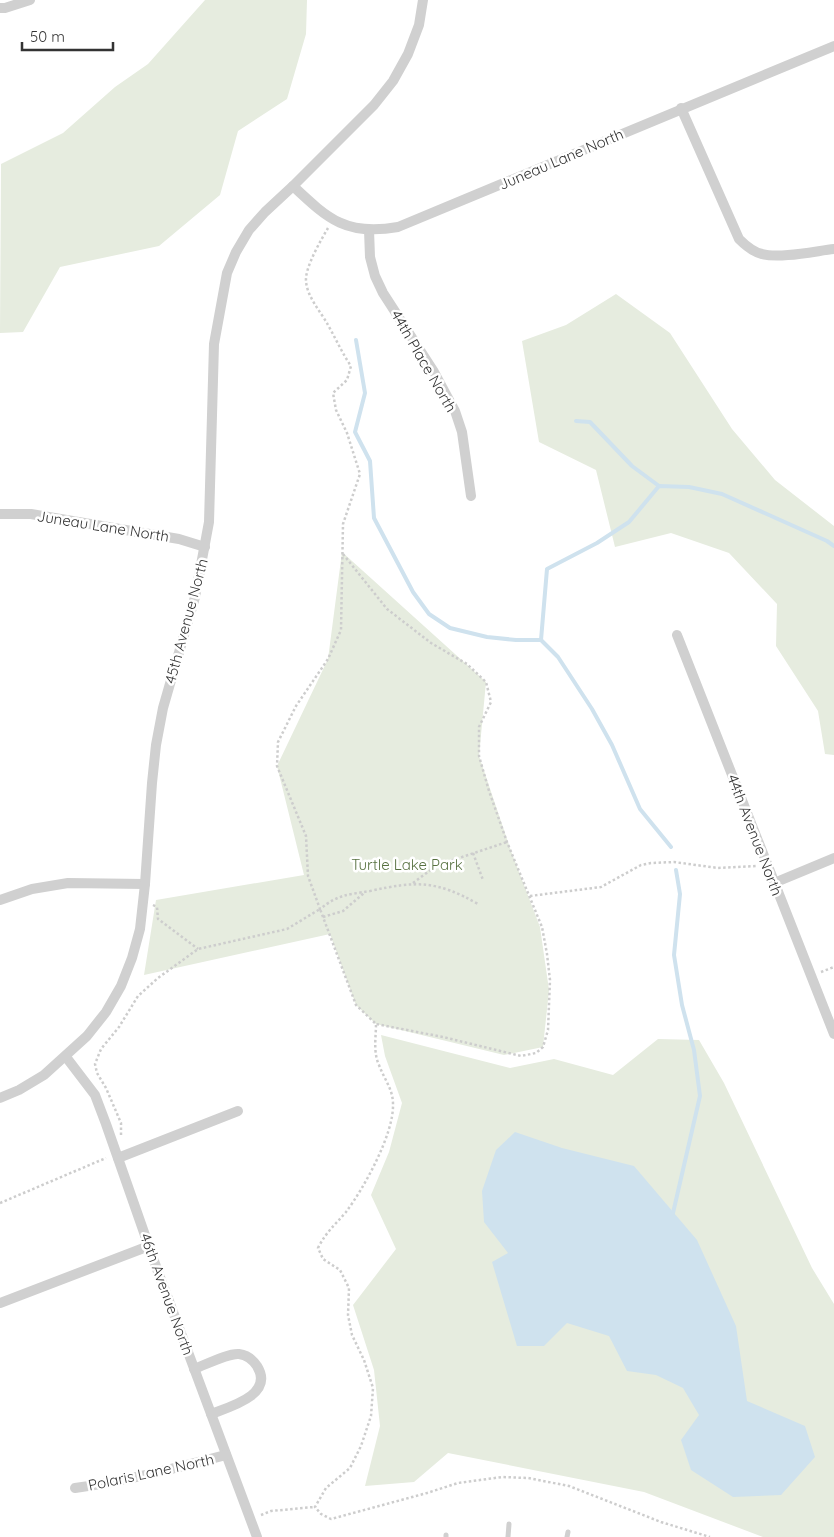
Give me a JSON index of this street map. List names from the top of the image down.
{
  "streets": {
    "street": [
      "Juneau Lane North",
      "44th Place North",
      "45th Avenue North",
      "44th Avenue North",
      "46th Avenue North",
      "Polaris Lane North"
    ]
  },
  "crossings": [
    ["Juneau Lane North", "44th Place North"],
    ["Juneau Lane North", "45th Avenue North"],
    ["45th Avenue North", "46th Avenue North"],
    ["46th Avenue North", "Polaris Lane North"]
  ],
  "parks": ["Turtle Lake Park"],
  "scale_bar": "50 m"
}
